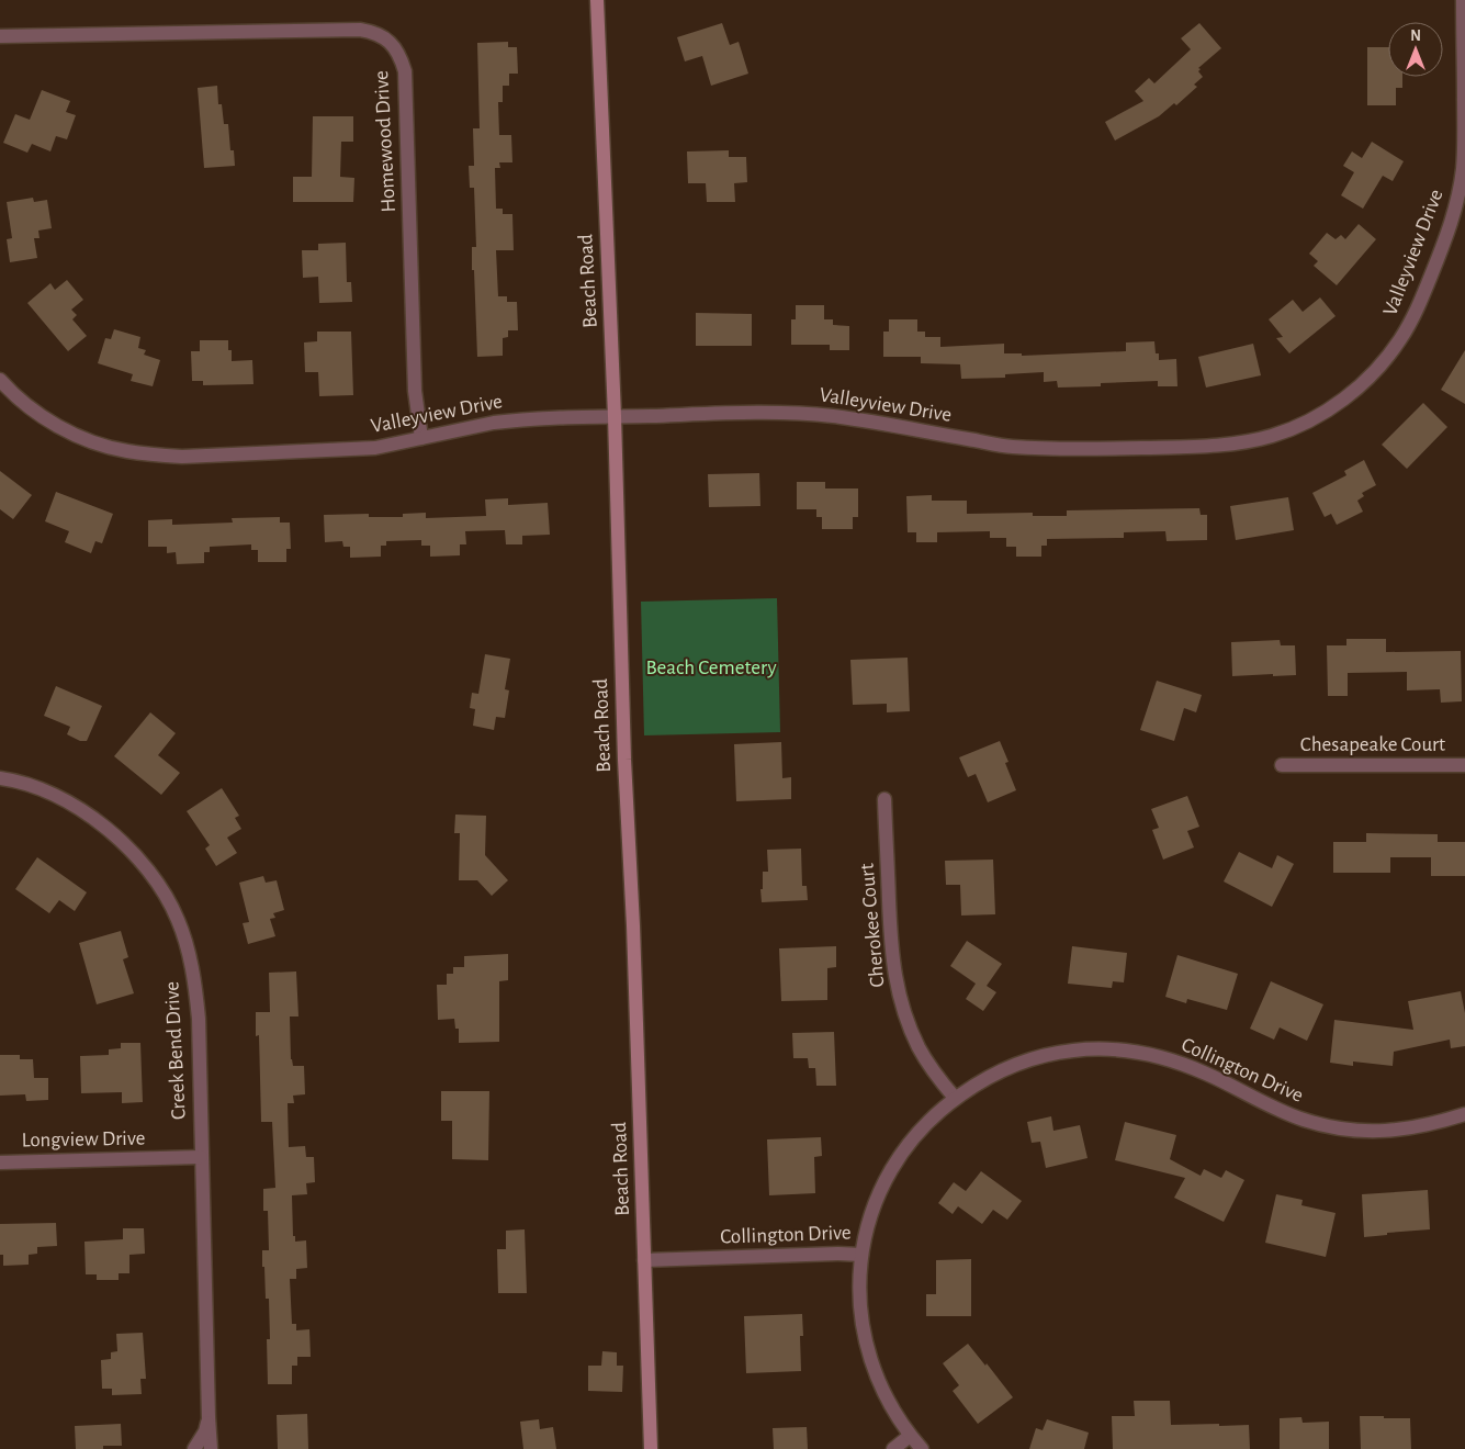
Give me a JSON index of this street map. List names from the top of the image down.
{
  "streets": {
    "street": [
      "Homewood Drive",
      "Valleyview Drive",
      "Beach Road",
      "Chesapeake Court",
      "Cherokee Court",
      "Creek Bend Drive",
      "Collington Drive",
      "Longview Drive"
    ]
  },
  "crossings": [
    ["Homewood Drive", "Valleyview Drive"],
    ["Valleyview Drive", "Beach Road"],
    ["Beach Road", "Collington Drive"],
    ["Cherokee Court", "Collington Drive"],
    ["Creek Bend Drive", "Longview Drive"]
  ],
  "parks": ["Beach Cemetery"],
  "north": "top"
}
